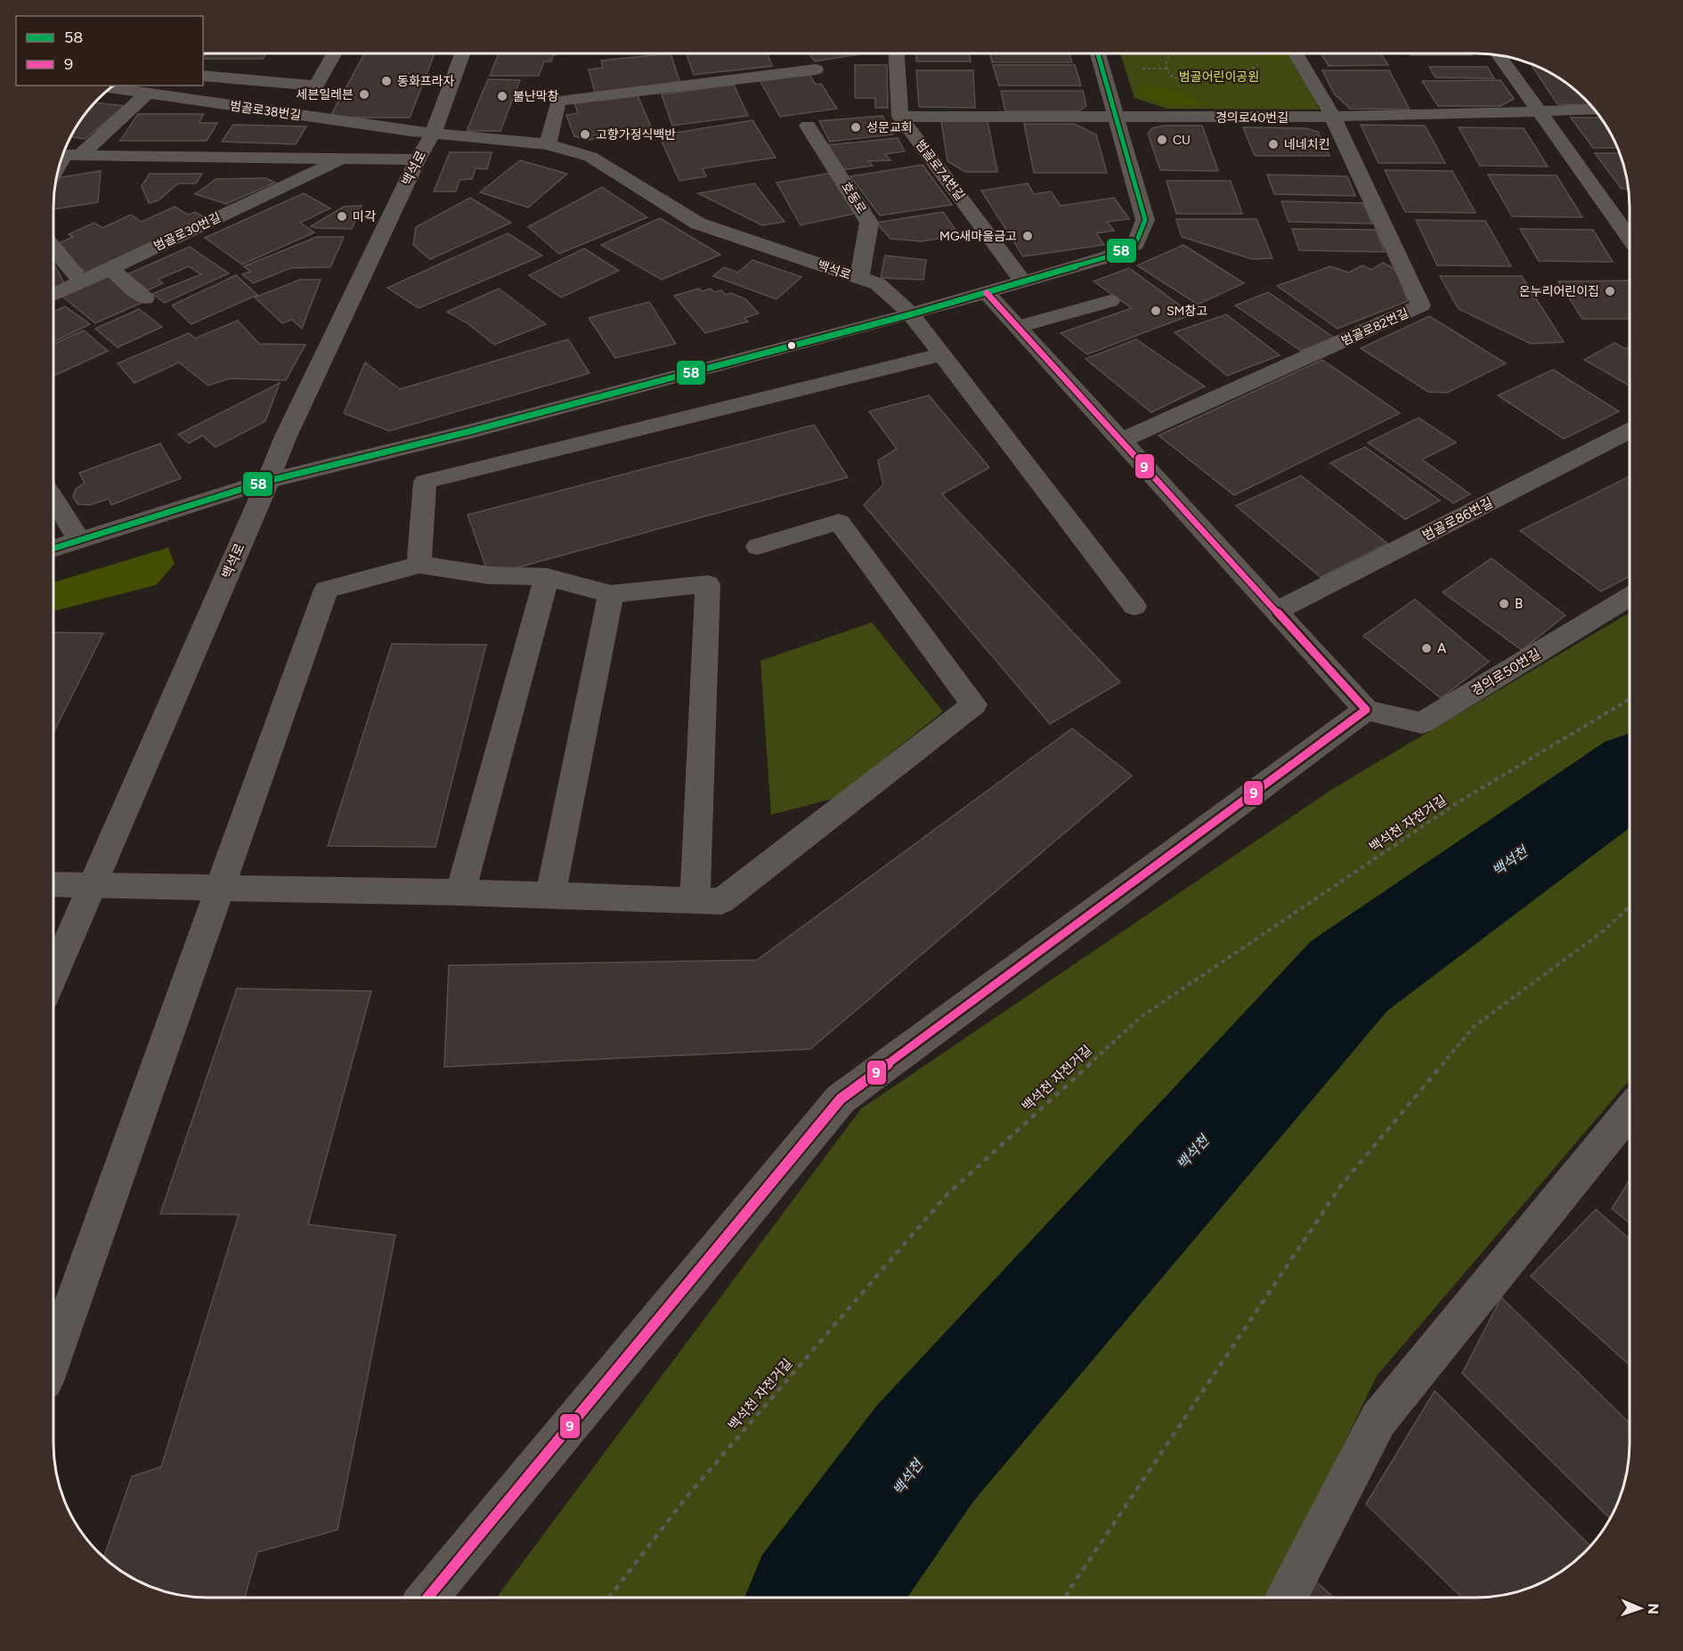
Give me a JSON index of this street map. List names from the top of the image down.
{
  "streets": {
    "street": [
      "범골로38번길",
      "경의로40번길",
      "백석로",
      "범골로74번길",
      "호동로",
      "범골로30번길",
      "범골로82번길",
      "범골로86번길",
      "경의로50번길"
    ],
    "path": ["백석천 자전거길"]
  },
  "crossings": [
    ["범골로38번길", "백석로"],
    ["경의로40번길", "범골로74번길"],
    ["경의로40번길", "범골로82번길"],
    ["백석로", "호동로"],
    ["백석로", "범골로30번길"]
  ],
  "water": ["백석천"],
  "parks": ["범골어린이공원"],
  "places": [
    "동화프라자",
    "세븐일레븐",
    "불난막창",
    "성문교회",
    "고향가정식백반",
    "CU",
    "네네치킨",
    "미각",
    "MG새마을금고",
    "온누리어린이집",
    "SM창고",
    "B",
    "A"
  ],
  "lines": ["transit line 58", "transit line 9"],
  "legend": ["58", "9"],
  "north": "right"
}
